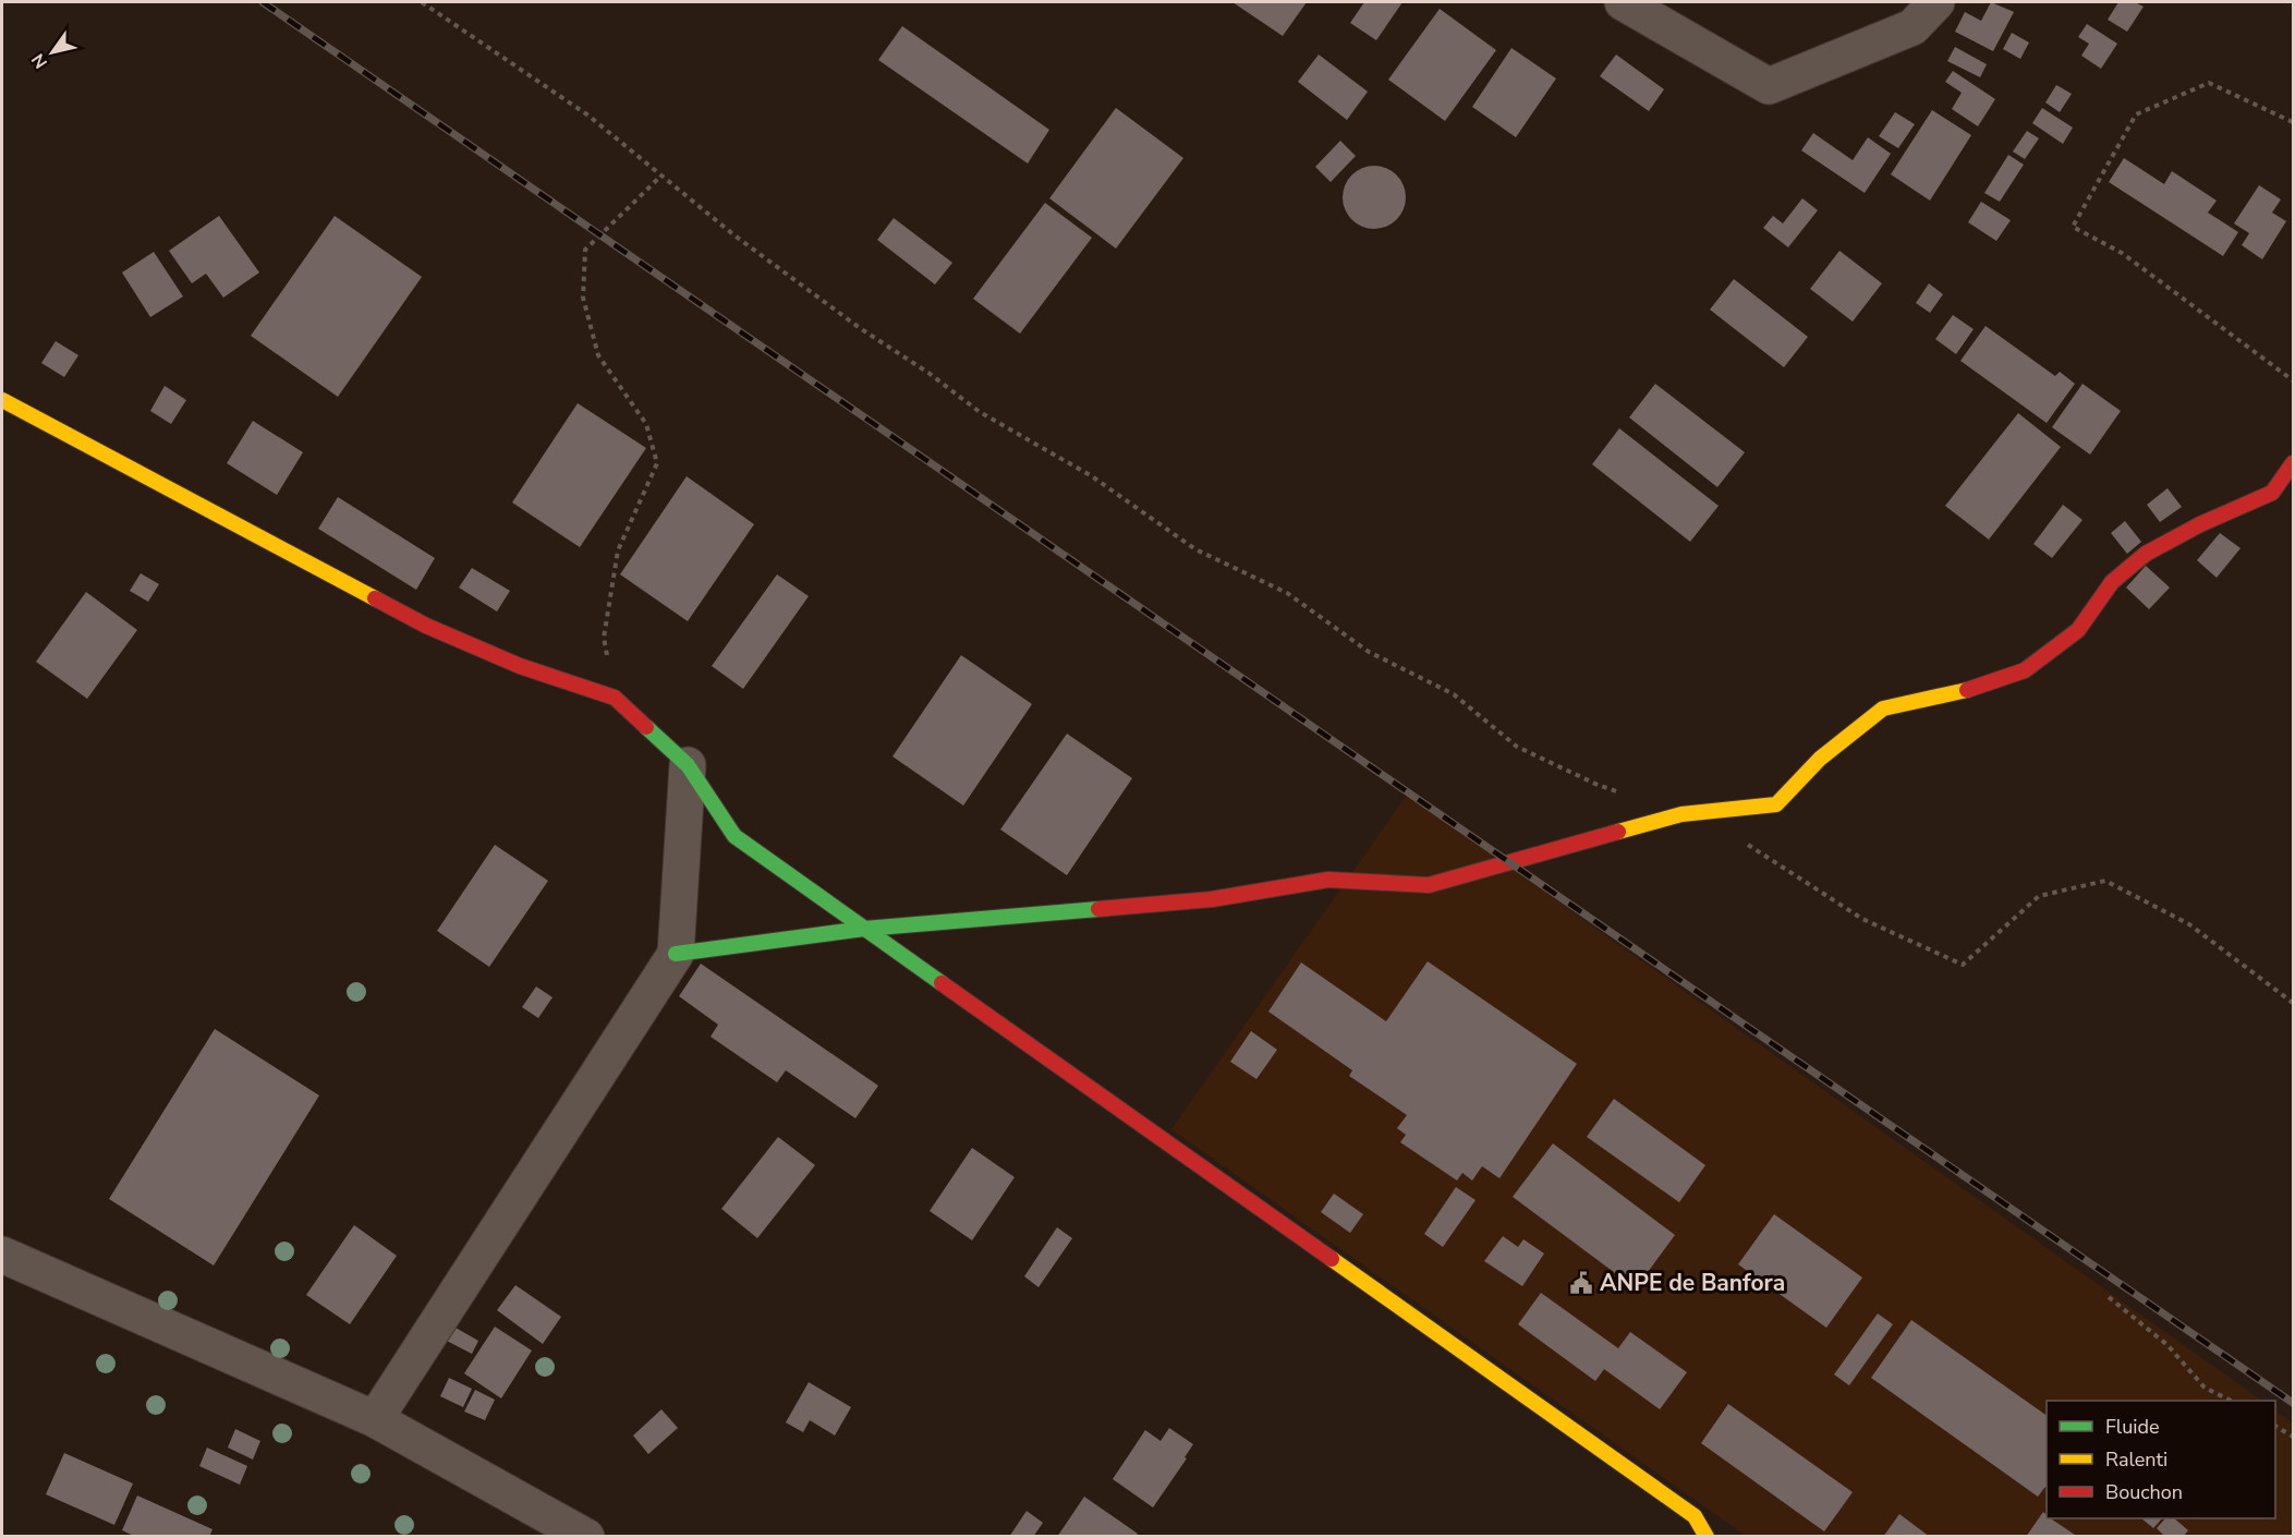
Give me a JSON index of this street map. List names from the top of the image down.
{
  "places": {
    "public building": ["ANPE de Banfora"]
  },
  "legend": ["Fluide", "Ralenti", "Bouchon"],
  "north": "bottom left"
}
